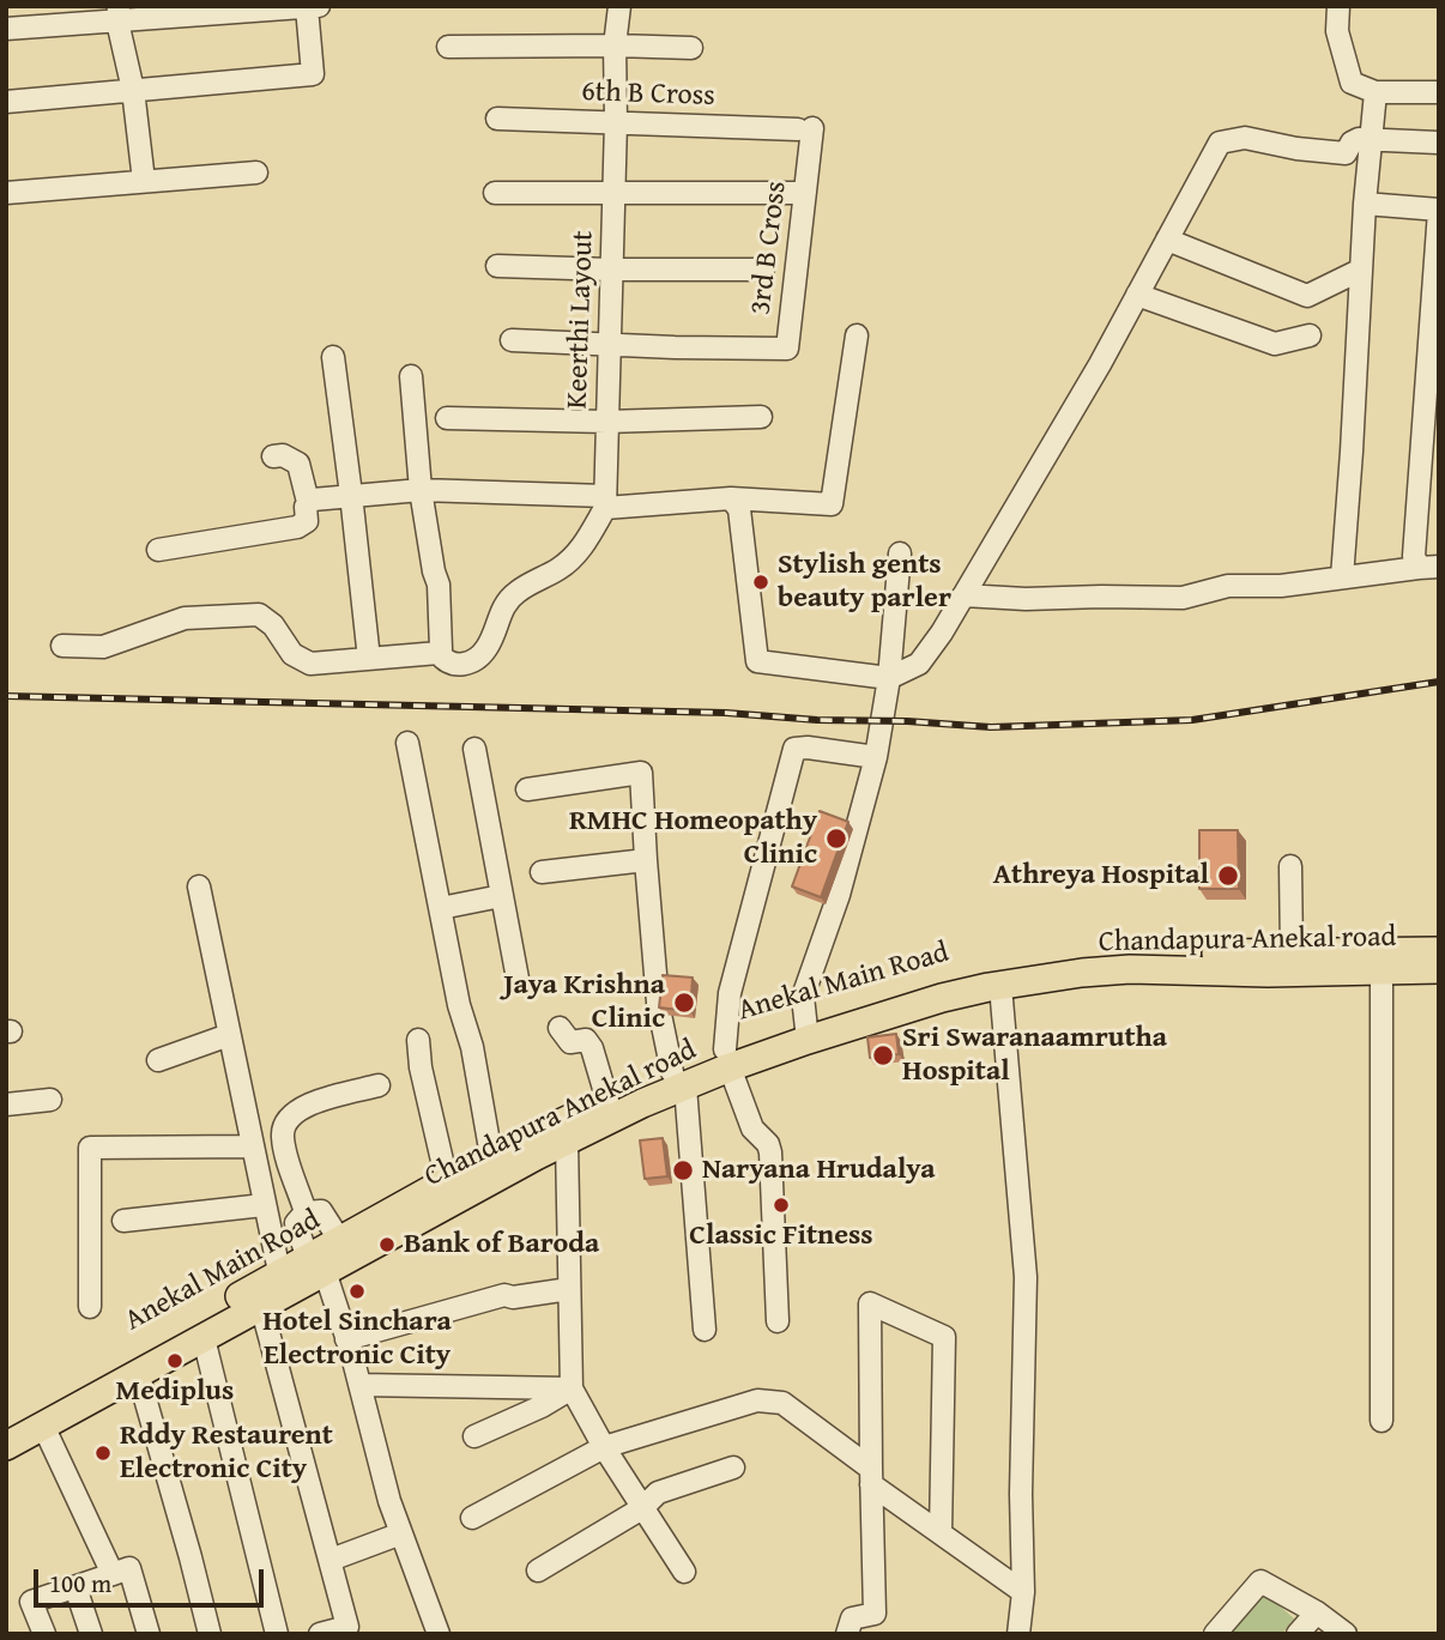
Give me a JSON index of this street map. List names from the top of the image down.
{
  "streets": {
    "main road": ["Chandapura Anekal road", "Anekal Main Road"],
    "street": ["6th B Cross", "3rd B Cross", "Keerthi Layout"]
  },
  "crossings": [
    ["6th B Cross", "3rd B Cross"],
    ["6th B Cross", "Keerthi Layout"],
    ["3rd B Cross", "Keerthi Layout"],
    ["Chandapura Anekal road", "Anekal Main Road"]
  ],
  "places": [
    "Stylish gents beauty parler",
    "RMHC Homeopathy Clinic",
    "Athreya Hospital",
    "Jaya Krishna Clinic",
    "Sri Swaranaamrutha Hospital",
    "Naryana Hrudalya",
    "Classic Fitness",
    "Bank of Baroda",
    "Hotel Sinchara Electronic City",
    "Mediplus",
    "Rddy Restaurent Electronic City"
  ],
  "scale_bar": "100 m"
}
